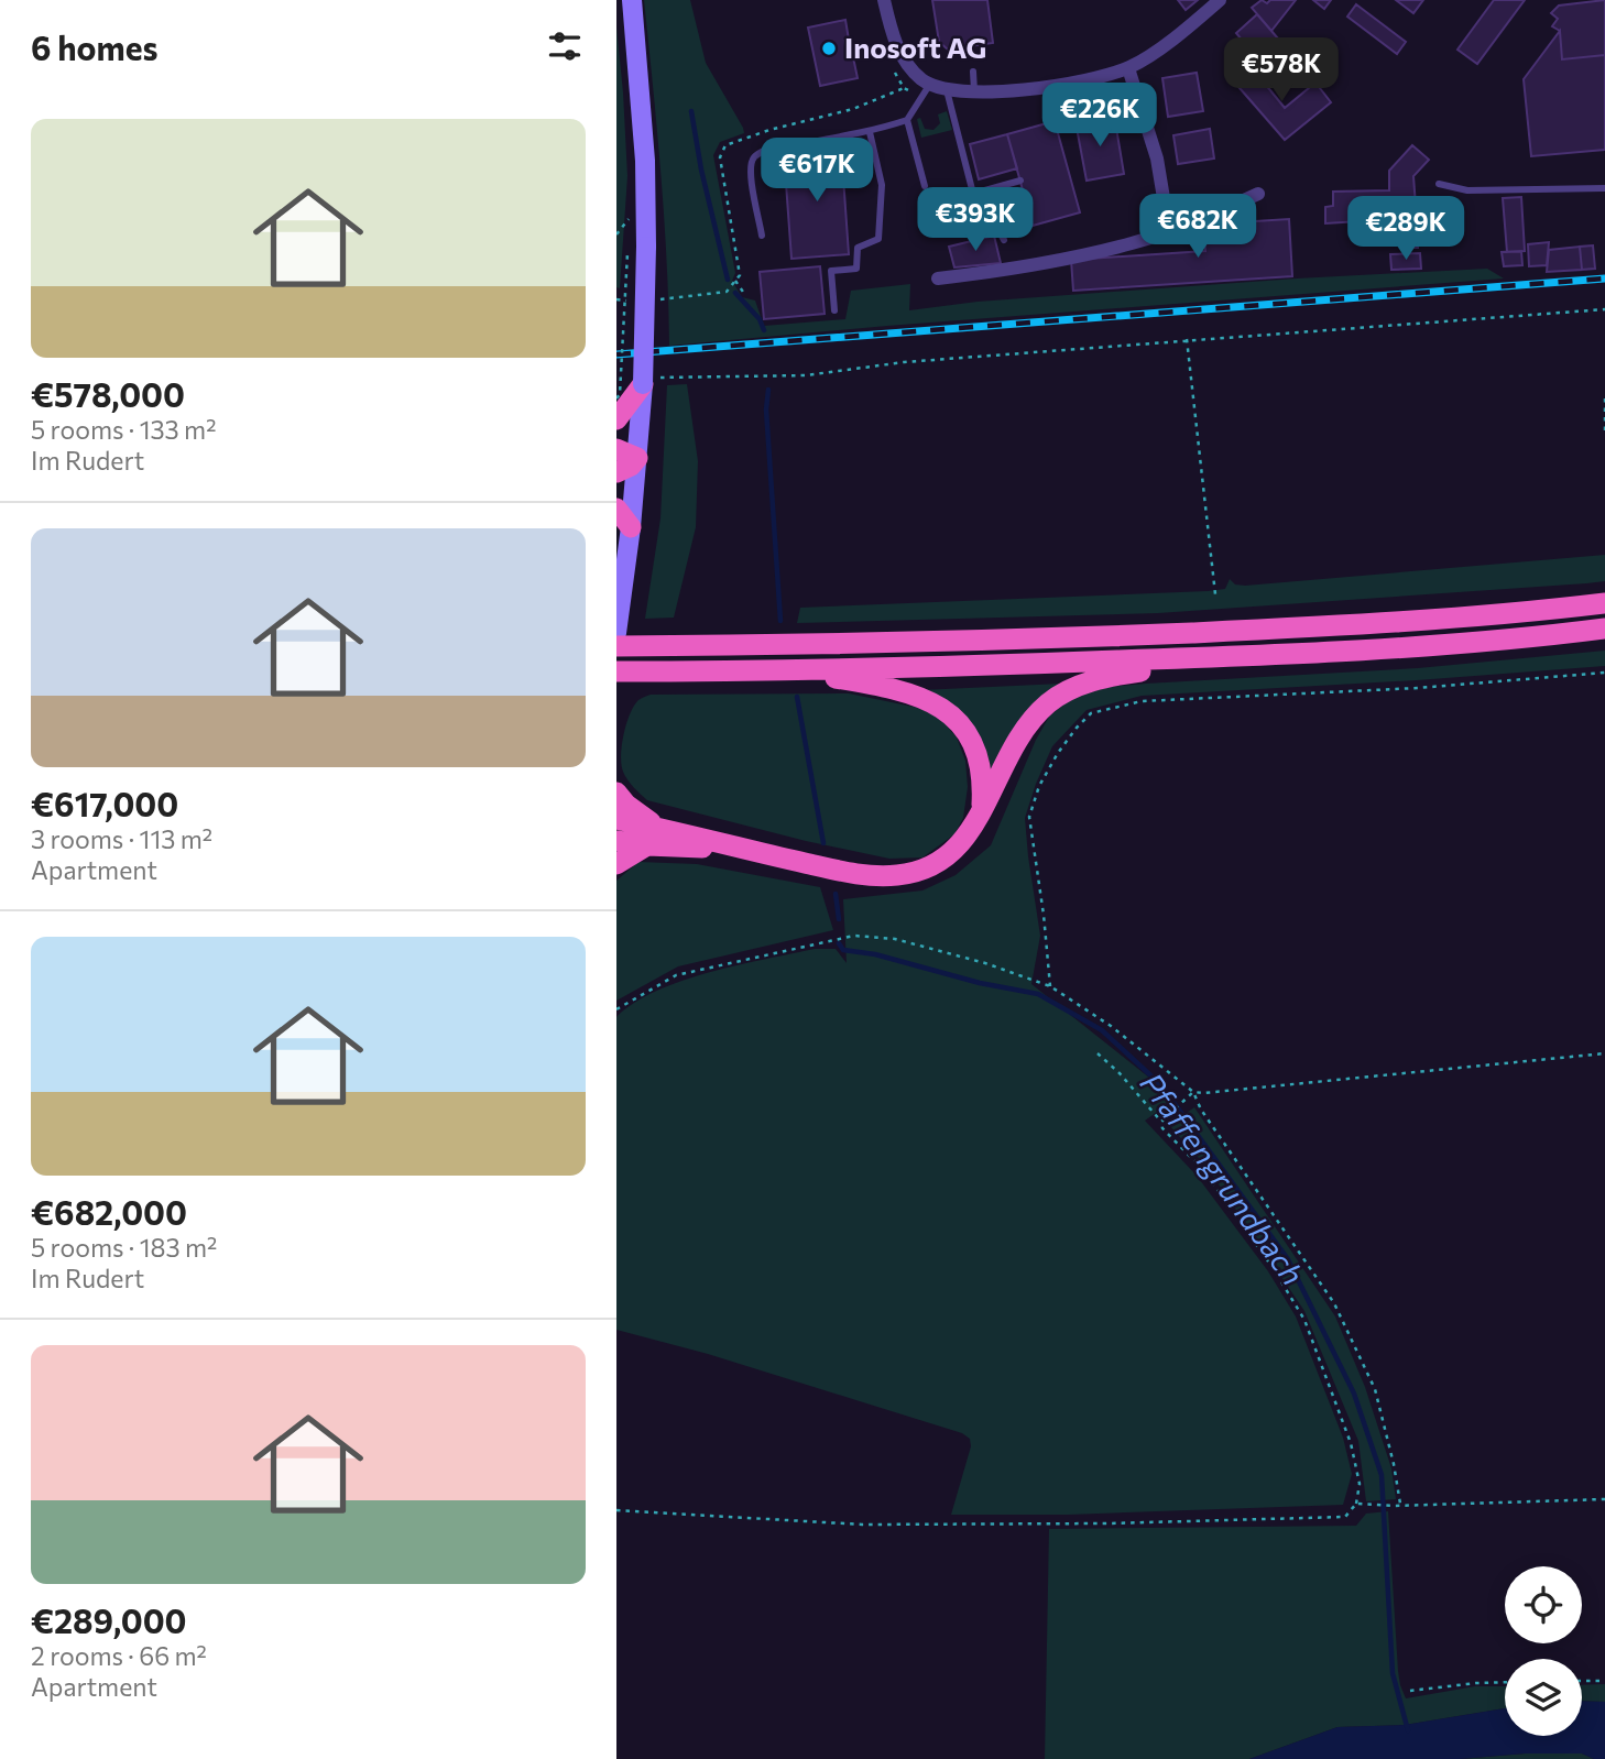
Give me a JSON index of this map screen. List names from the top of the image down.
{
  "water": ["Pfaffengrundbach"],
  "places": ["Inosoft AG"],
  "page": {
    "heading": "6 homes",
    "price": [
      "€578K",
      "€226K",
      "€617K",
      "€393K",
      "€682K",
      "€289K"
    ],
    "list": [
      {
        "name": "€578,000",
        "note": "5 rooms · 133 m² · Im Rudert"
      },
      {
        "name": "€617,000",
        "note": "3 rooms · 113 m² · Apartment"
      },
      {
        "name": "€682,000",
        "note": "5 rooms · 183 m² · Im Rudert"
      },
      {
        "name": "€289,000",
        "note": "2 rooms · 66 m² · Apartment"
      }
    ]
  }
}
